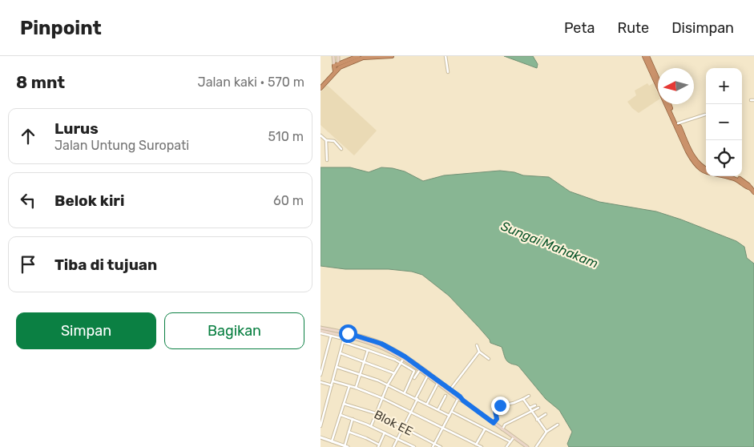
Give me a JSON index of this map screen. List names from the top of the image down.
{
  "streets": {
    "street": ["Blok EE"]
  },
  "water": ["Sungai Mahakam"],
  "north": "left",
  "page": {
    "header": "Pinpoint",
    "nav": ["Peta", "Rute", "Disimpan"],
    "heading": ["8 mnt", "Jalan kaki · 570 m"],
    "map_buttons": ["+", "−"],
    "list": [
      ["Lurus", "Jalan Untung Suropati", "510 m"],
      ["Belok kiri", "60 m"],
      "Tiba di tujuan"
    ],
    "buttons": ["Simpan", "Bagikan"]
  }
}
